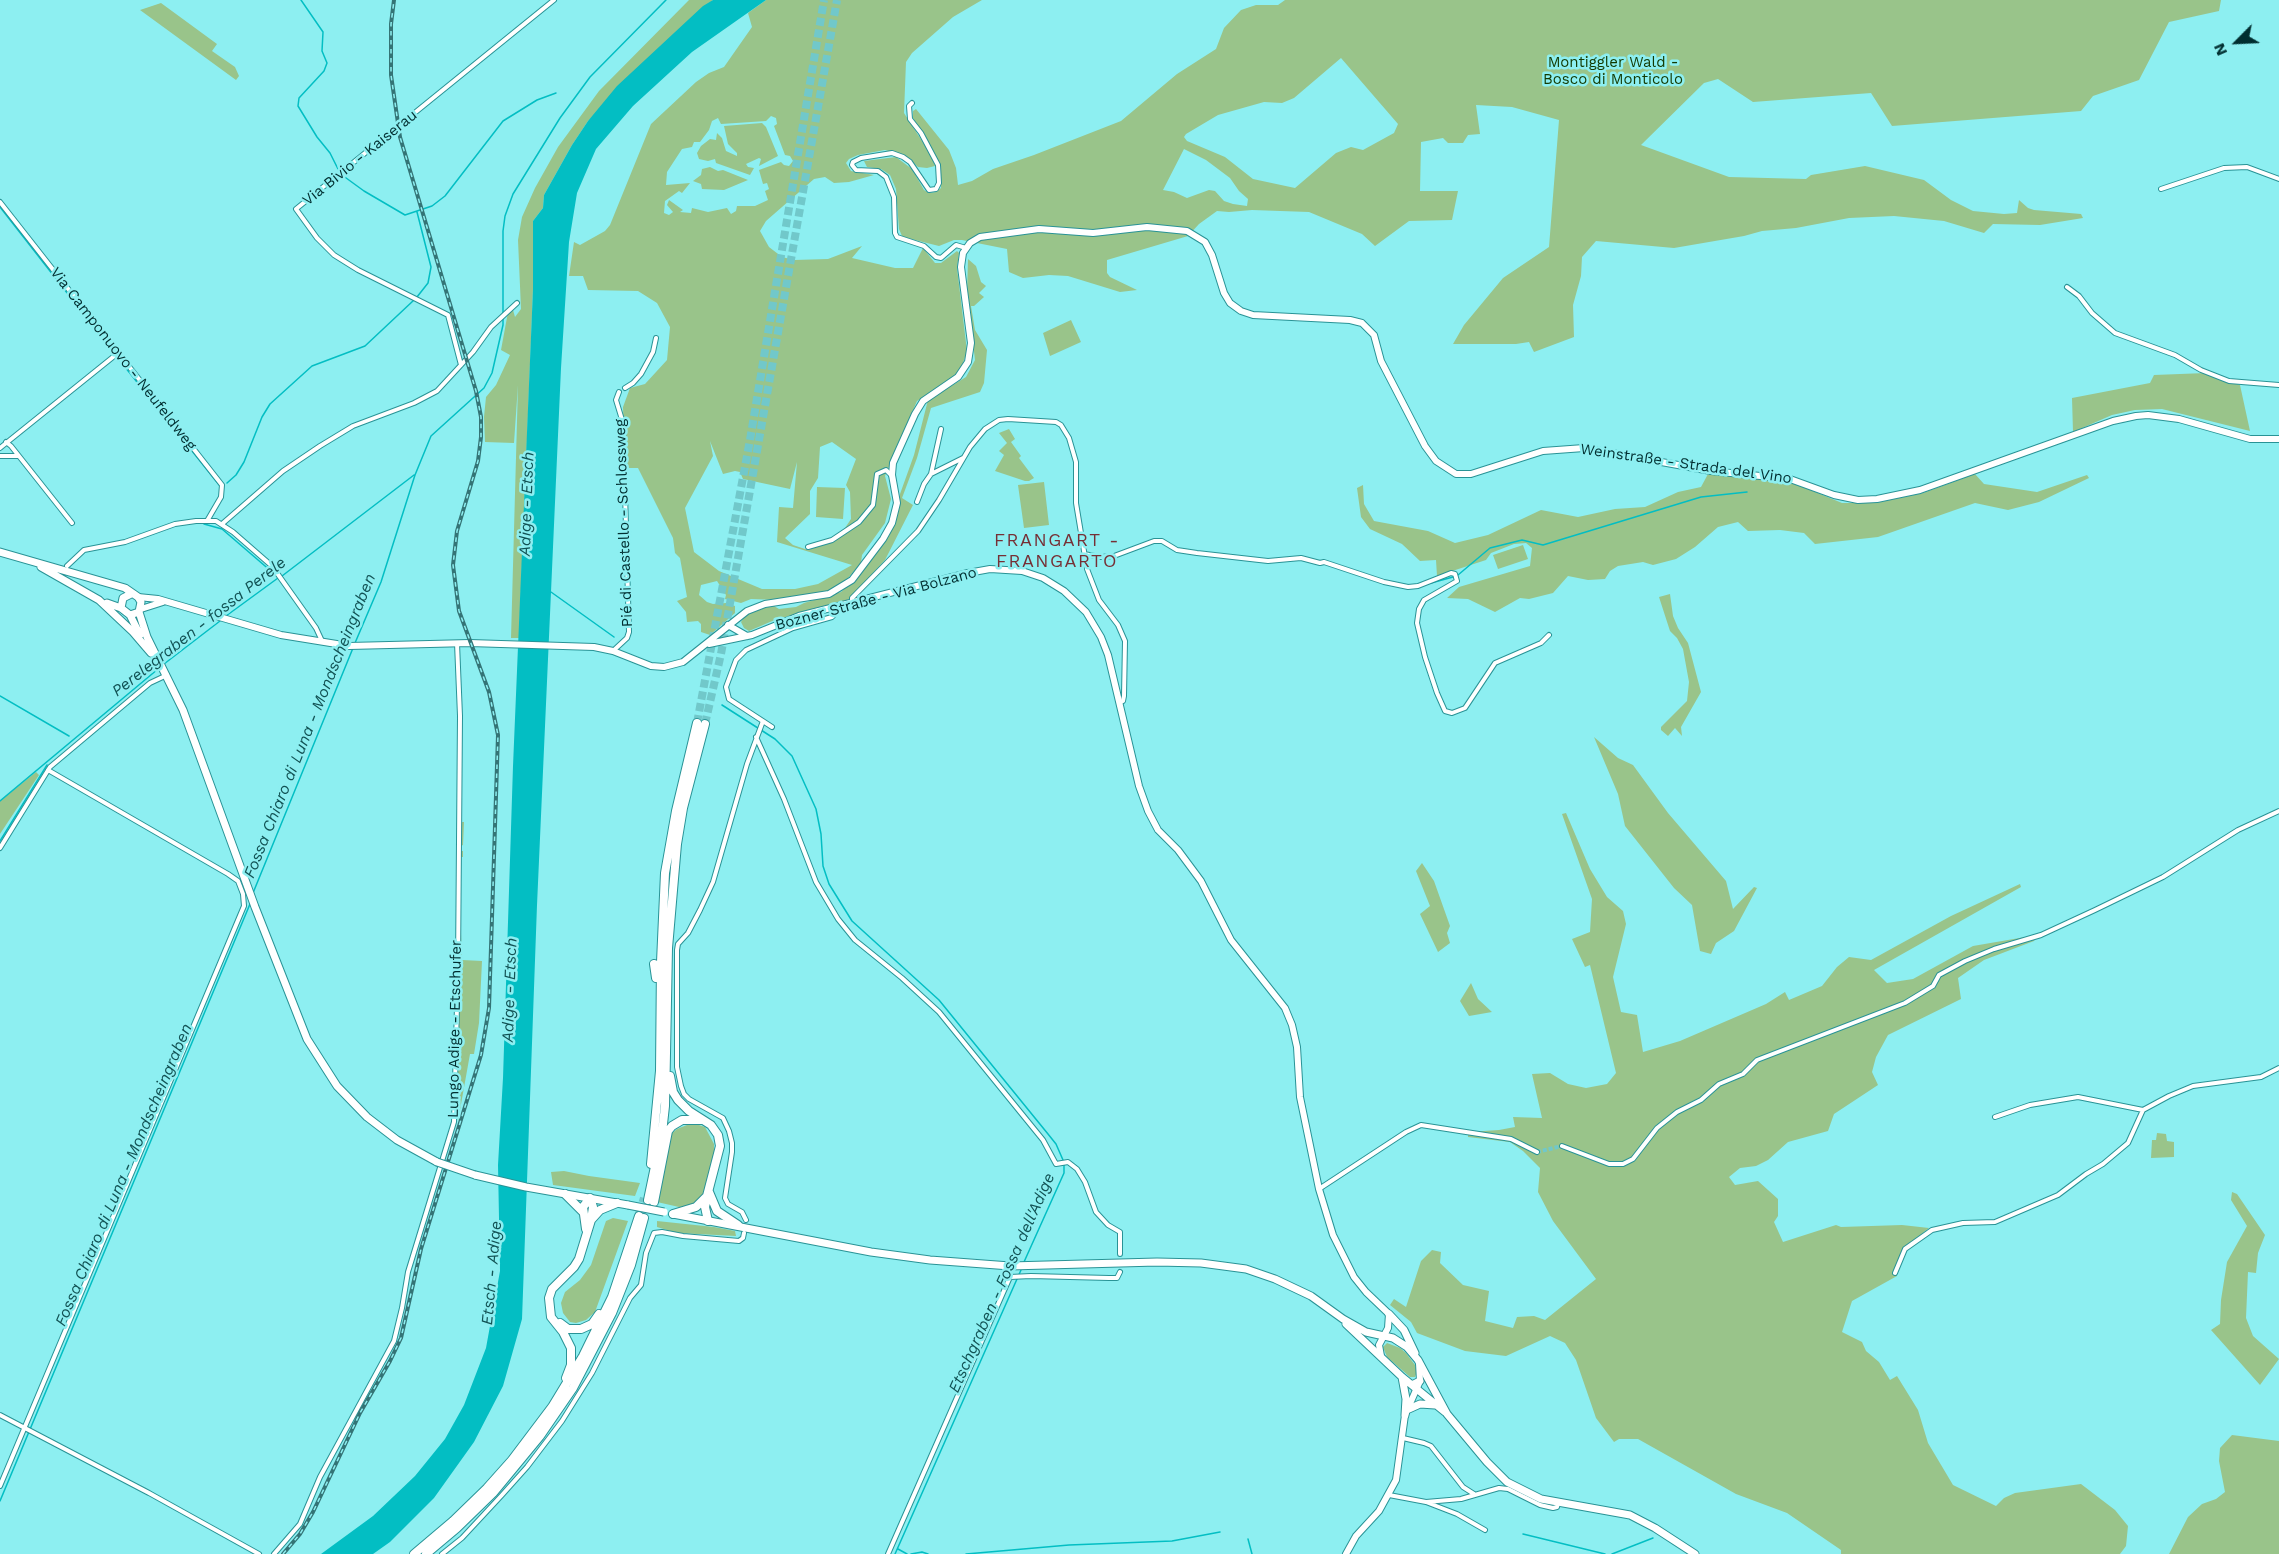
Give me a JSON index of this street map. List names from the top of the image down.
{
  "streets": {
    "main road": ["Weinstraße - Strada del Vino", "Bozner Straße - Via Bolzano"],
    "street": [
      "Via Bivio - Kaiserau",
      "Via Camponuovo - Neufeldweg",
      "Pié di Castello - Schlossweg",
      "Lungo Adige - Etschufer"
    ]
  },
  "districts": ["FRANGART - FRANGARTO"],
  "water": [
    "Adige - Etsch",
    "Perelegraben - fossa Perele",
    "Fossa Chiaro di Luna - Mondscheingraben",
    "Etsch - Adige",
    "Etschgraben - Fossa dell'Adige"
  ],
  "parks": ["Montiggler Wald - Bosco di Monticolo"],
  "north": "bottom left"
}
